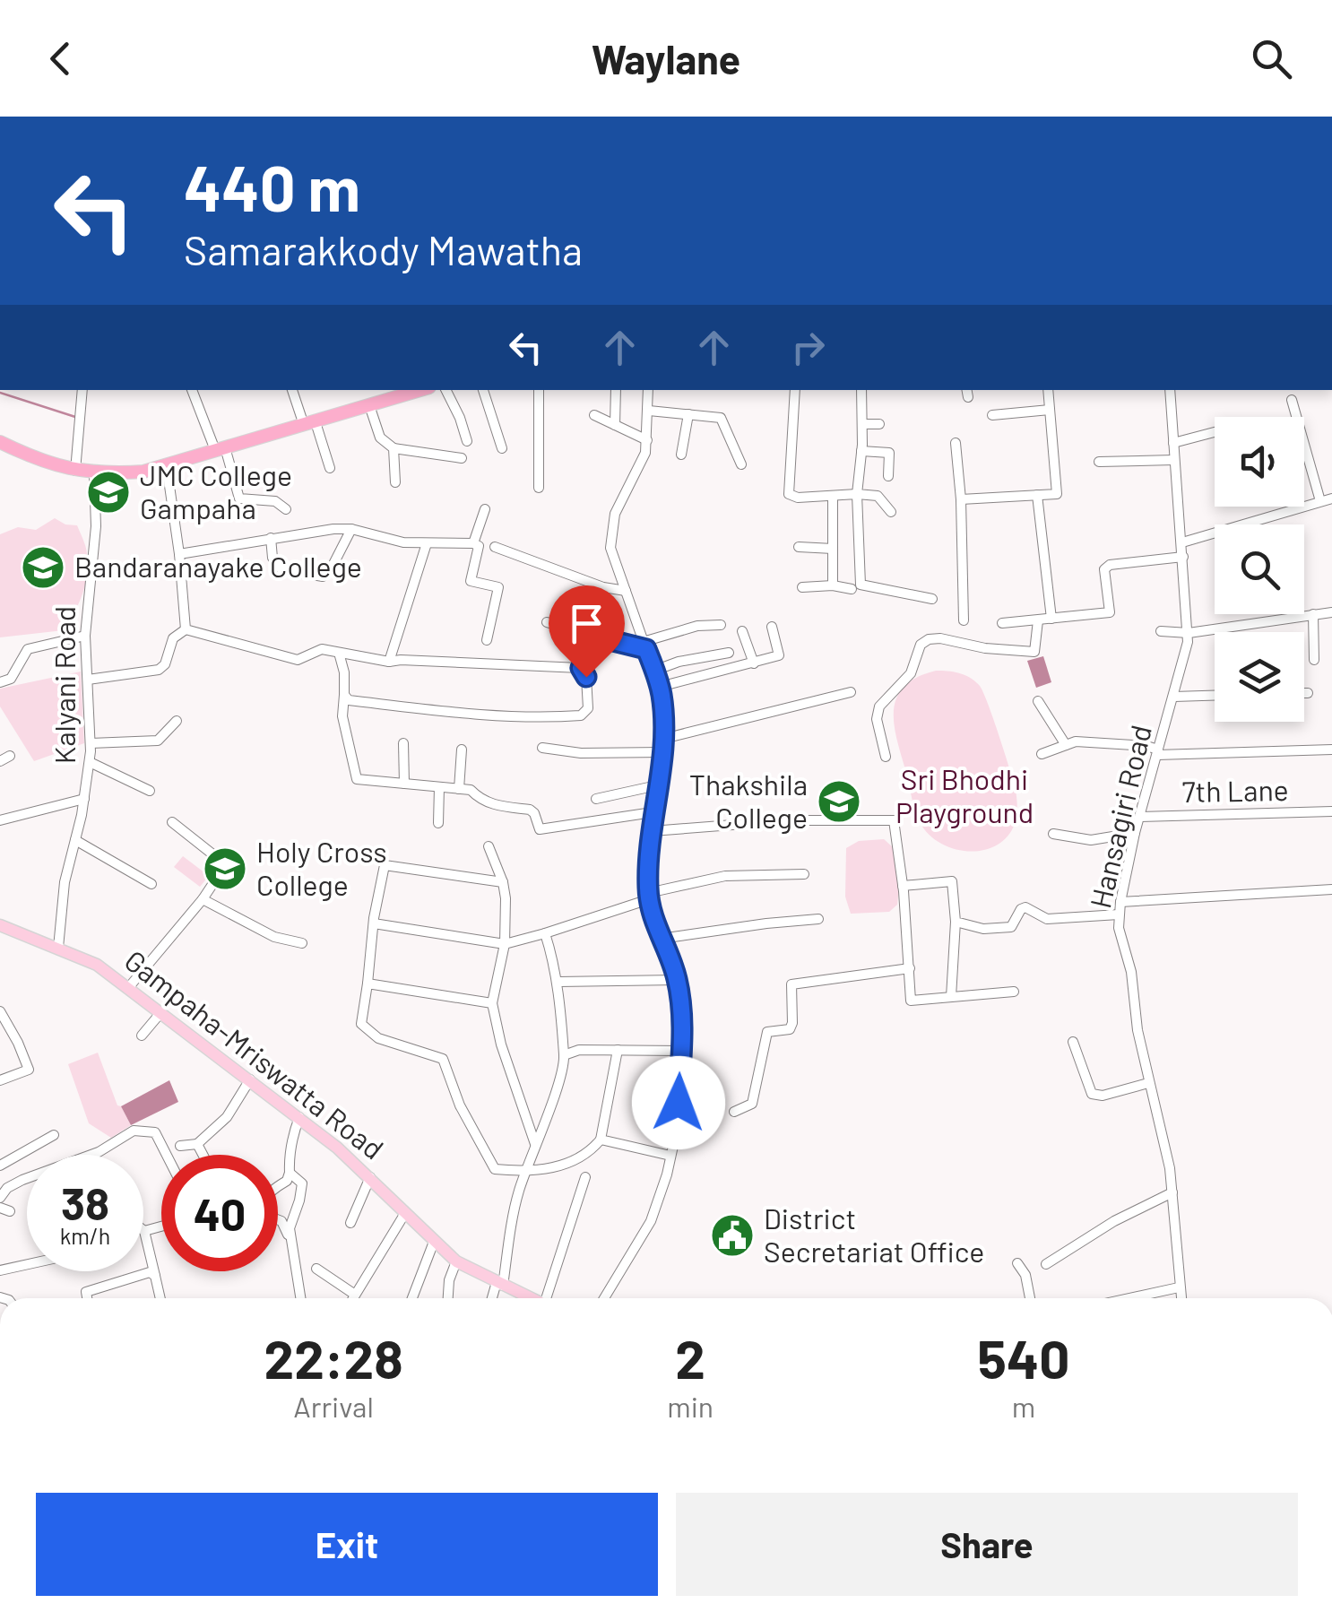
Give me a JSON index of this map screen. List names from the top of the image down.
{
  "streets": {
    "main road": ["Gampaha-Mriswatta Road"],
    "street": ["Kalyani Road", "7th Lane", "Hansagiri Road"]
  },
  "crossings": [
    ["Kalyani Road", "Gampaha-Mriswatta Road"],
    ["7th Lane", "Hansagiri Road"]
  ],
  "parks": ["Sri Bhodhi Playground"],
  "places": {
    "school or university": [
      "JMC College Gampaha",
      "Bandaranayake College",
      "Thakshila College",
      "Holy Cross College"
    ],
    "public building": ["District Secretariat Office"]
  },
  "page": {
    "header": "Waylane",
    "turn": ["440 m", "Samarakkody Mawatha"],
    "speed": "38 km/h",
    "limit": "40",
    "eta": [
      "22:28",
      "Arrival",
      "2",
      "min",
      "540",
      "m"
    ],
    "buttons": ["Exit", "Share"]
  }
}
